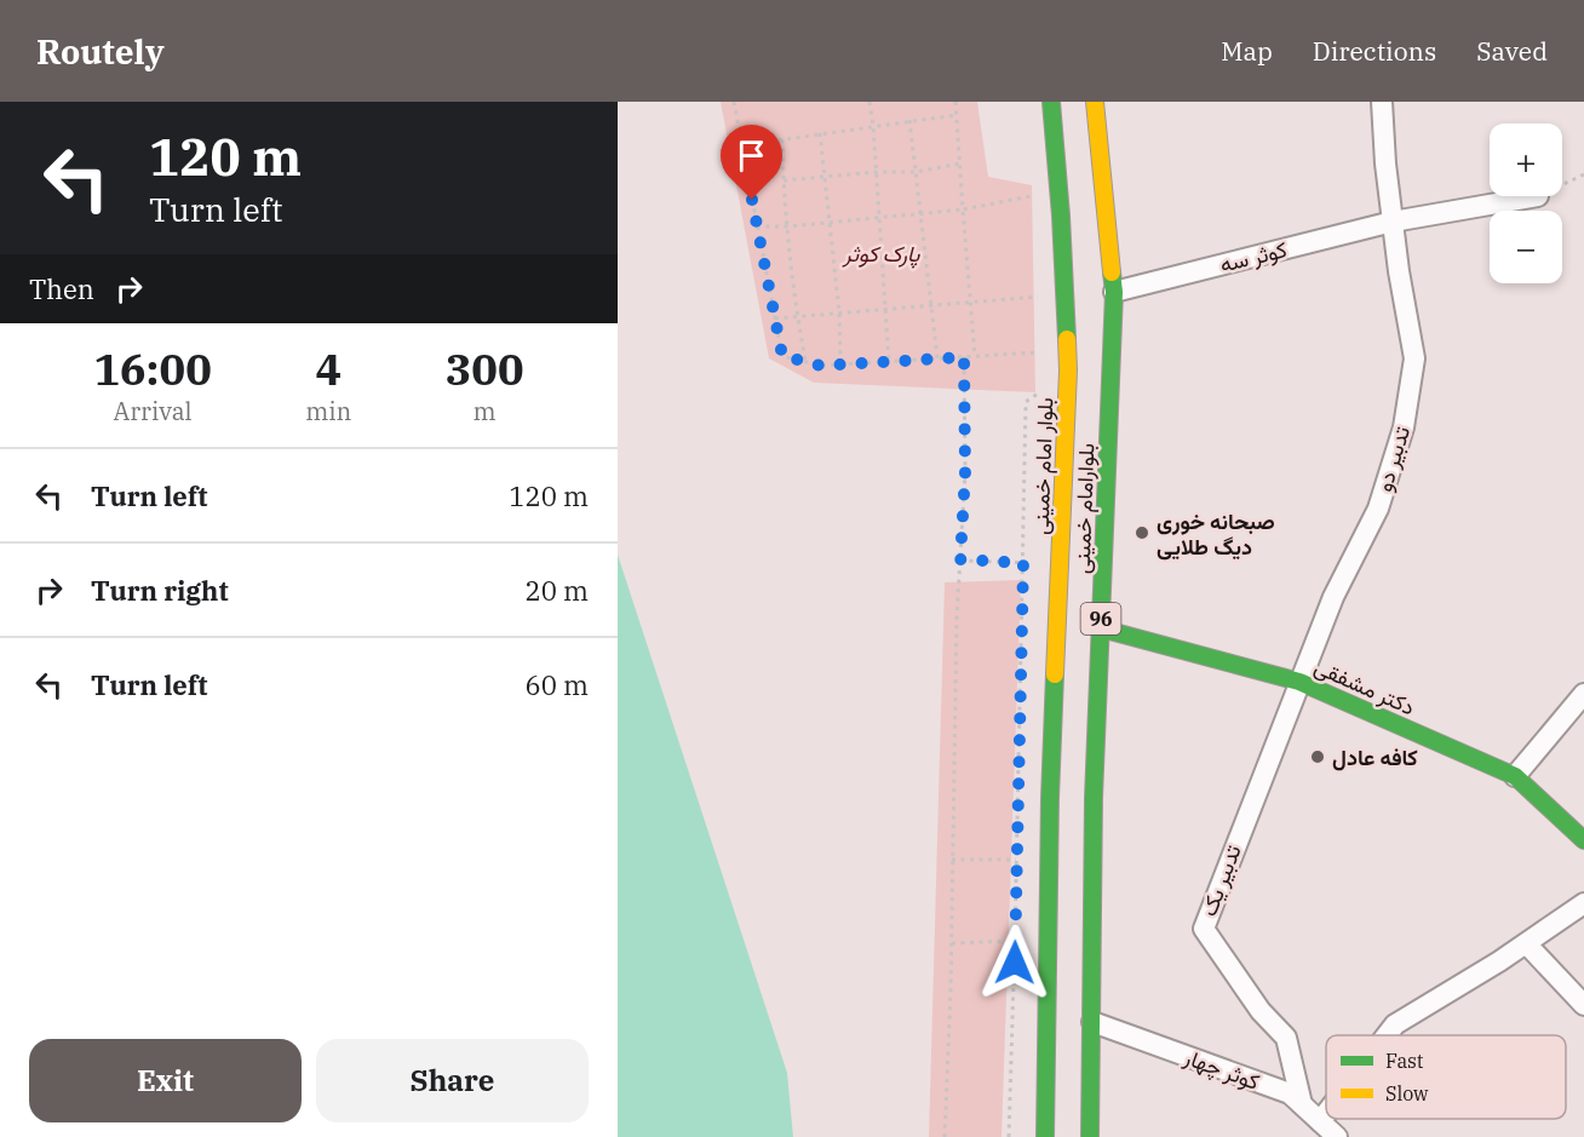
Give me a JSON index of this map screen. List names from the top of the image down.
{
  "streets": {
    "main road": [
      "بلوار امام خمینی",
      "بلوارامام خمینی",
      "96",
      "دکتر مشفقی"
    ],
    "street": [
      "کوثر سه",
      "تدبیر دو",
      "تدبیر یک",
      "کوثر چهار"
    ]
  },
  "crossings": [
    ["کوثر سه", "تدبیر دو"],
    ["کوثر سه", "بلوارامام خمینی"],
    ["تدبیر دو", "دکتر مشفقی"],
    ["تدبیر دو", "تدبیر یک"],
    ["بلوارامام خمینی", "دکتر مشفقی"],
    ["بلوارامام خمینی", "کوثر چهار"],
    ["دکتر مشفقی", "تدبیر یک"],
    ["تدبیر یک", "کوثر چهار"]
  ],
  "parks": ["پارک کوثر"],
  "places": ["صبحانه خوری دیگ طلایی", "کافه عادل"],
  "legend": ["Fast", "Slow"],
  "page": {
    "header": "Routely",
    "nav": ["Map", "Directions", "Saved"],
    "turn": ["120 m", "Turn left"],
    "map_buttons": ["+", "−"],
    "then": "Then",
    "eta": [
      "16:00",
      "Arrival",
      "4",
      "min",
      "300",
      "m"
    ],
    "list": [
      {
        "name": "Turn left",
        "value": "120 m"
      },
      {
        "name": "Turn right",
        "value": "20 m"
      },
      {
        "name": "Turn left",
        "value": "60 m"
      }
    ],
    "buttons": ["Exit", "Share"]
  }
}
